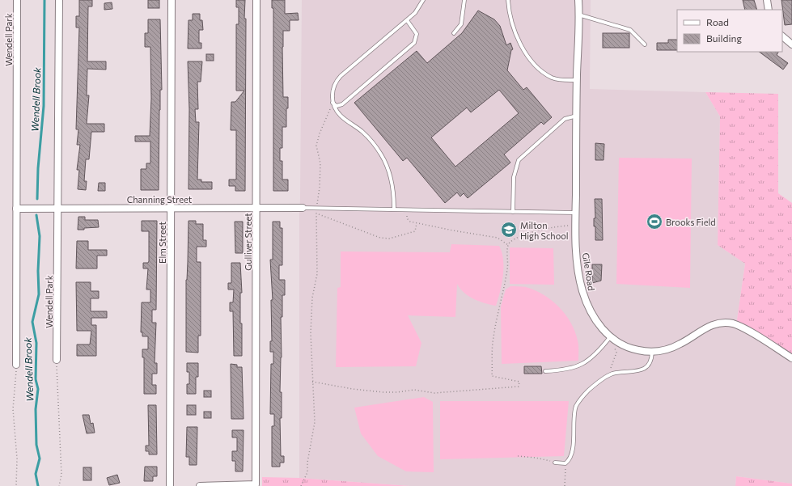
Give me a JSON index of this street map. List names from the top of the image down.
{
  "streets": {
    "street": [
      "Wendell Park",
      "Channing Street",
      "Gulliver Street",
      "Elm Street",
      "Gile Road"
    ]
  },
  "crossings": [
    ["Wendell Park", "Channing Street"],
    ["Channing Street", "Gulliver Street"],
    ["Channing Street", "Elm Street"]
  ],
  "water": ["Wendell Brook"],
  "places": {
    "sports": ["Brooks Field"],
    "school or university": ["Milton High School"]
  },
  "legend": ["Road", "Building"]
}
